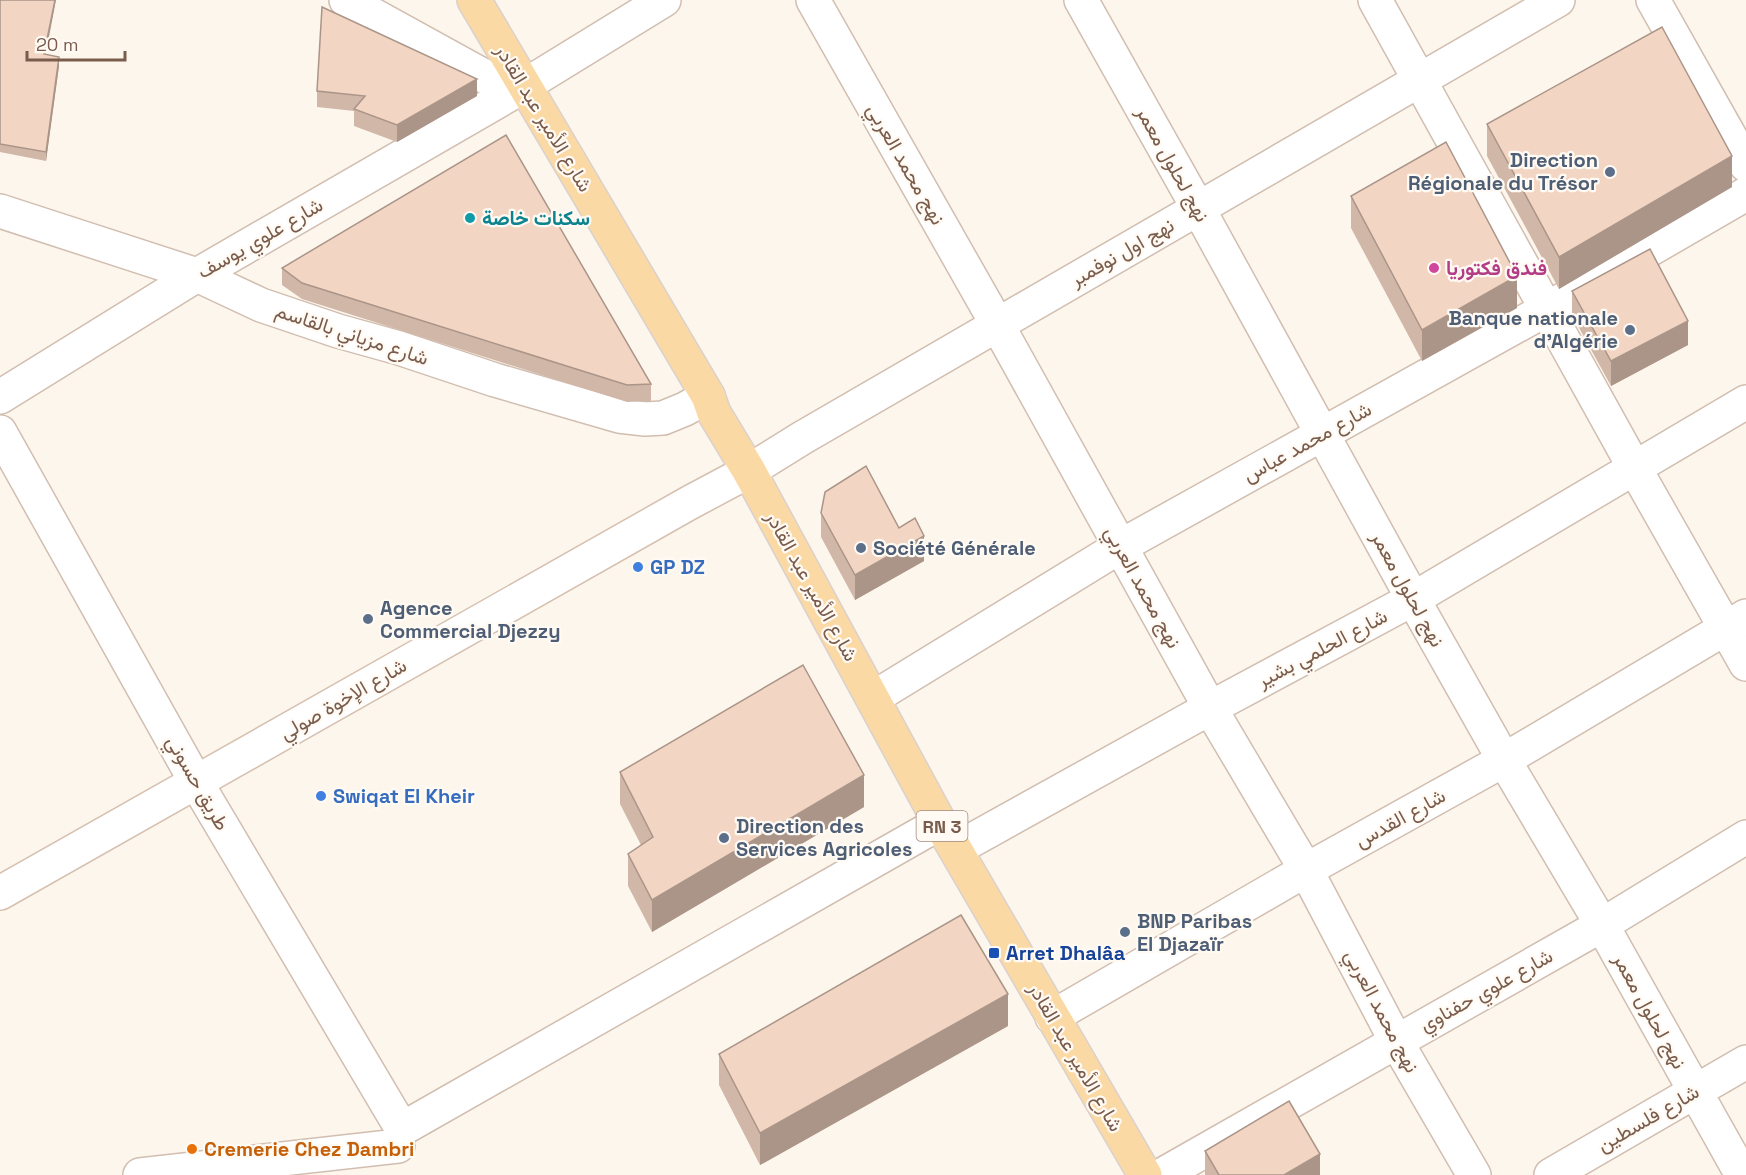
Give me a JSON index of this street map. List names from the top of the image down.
{
  "streets": {
    "main road": ["شارع الأمير عبد القادر", "RN 3"],
    "street": [
      "نهج محمد العربي",
      "نهج لحلول معمر",
      "شارع علوي يوسف",
      "نهج اول نوفمبر",
      "شارع مزياني بالقاسم",
      "شارع محمد عباس",
      "شارع الحلمي بشير",
      "شارع الإخوة صولي",
      "طريق حسوني",
      "شارع القدس",
      "شارع علوي حفناوي",
      "شارع فلسطين"
    ]
  },
  "crossings": [
    ["شارع الأمير عبد القادر", "شارع علوي يوسف"],
    ["شارع الأمير عبد القادر", "نهج اول نوفمبر"],
    ["شارع الأمير عبد القادر", "شارع مزياني بالقاسم"],
    ["شارع الأمير عبد القادر", "شارع محمد عباس"],
    ["شارع الأمير عبد القادر", "شارع الحلمي بشير"],
    ["شارع الأمير عبد القادر", "شارع الإخوة صولي"],
    ["شارع الأمير عبد القادر", "شارع القدس"],
    ["نهج محمد العربي", "نهج اول نوفمبر"],
    ["نهج محمد العربي", "شارع محمد عباس"],
    ["نهج محمد العربي", "شارع الحلمي بشير"],
    ["نهج محمد العربي", "شارع القدس"],
    ["نهج محمد العربي", "شارع علوي حفناوي"],
    ["نهج لحلول معمر", "نهج اول نوفمبر"],
    ["نهج لحلول معمر", "شارع محمد عباس"],
    ["نهج لحلول معمر", "شارع الحلمي بشير"],
    ["نهج لحلول معمر", "شارع القدس"],
    ["نهج لحلول معمر", "شارع علوي حفناوي"],
    ["نهج لحلول معمر", "شارع فلسطين"],
    ["شارع علوي يوسف", "شارع مزياني بالقاسم"],
    ["نهج اول نوفمبر", "شارع الإخوة صولي"],
    ["شارع الحلمي بشير", "طريق حسوني"],
    ["شارع الإخوة صولي", "طريق حسوني"]
  ],
  "places": {
    "other": [
      "Direction Régionale du Trésor",
      "سكنات خاصة",
      "فندق فكتوريا",
      "Banque nationale d'Algérie",
      "Société Générale",
      "GP DZ",
      "Agence Commercial Djezzy",
      "Swiqat El Kheir",
      "Direction des Services Agricoles",
      "BNP Paribas El Djazaïr",
      "Cremerie Chez Dambri"
    ],
    "transit": ["Arret Dhalâa"]
  },
  "scale_bar": "20 m"
}
